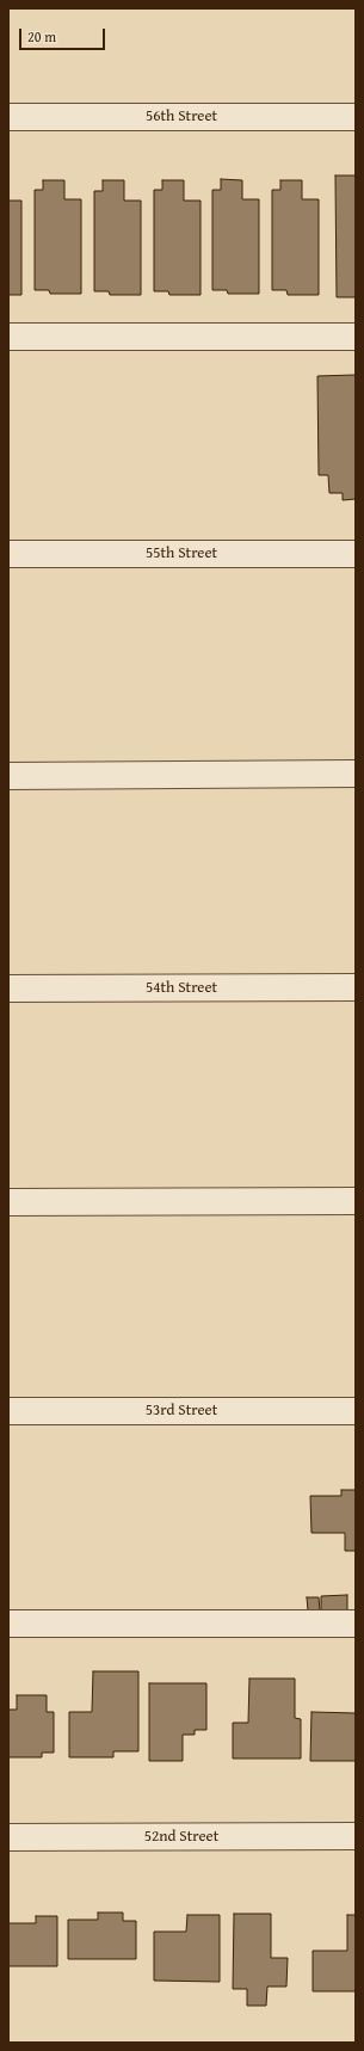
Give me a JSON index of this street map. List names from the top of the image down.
{
  "streets": {
    "street": [
      "56th Street",
      "55th Street",
      "54th Street",
      "53rd Street",
      "52nd Street"
    ]
  },
  "scale_bar": "20 m"
}
